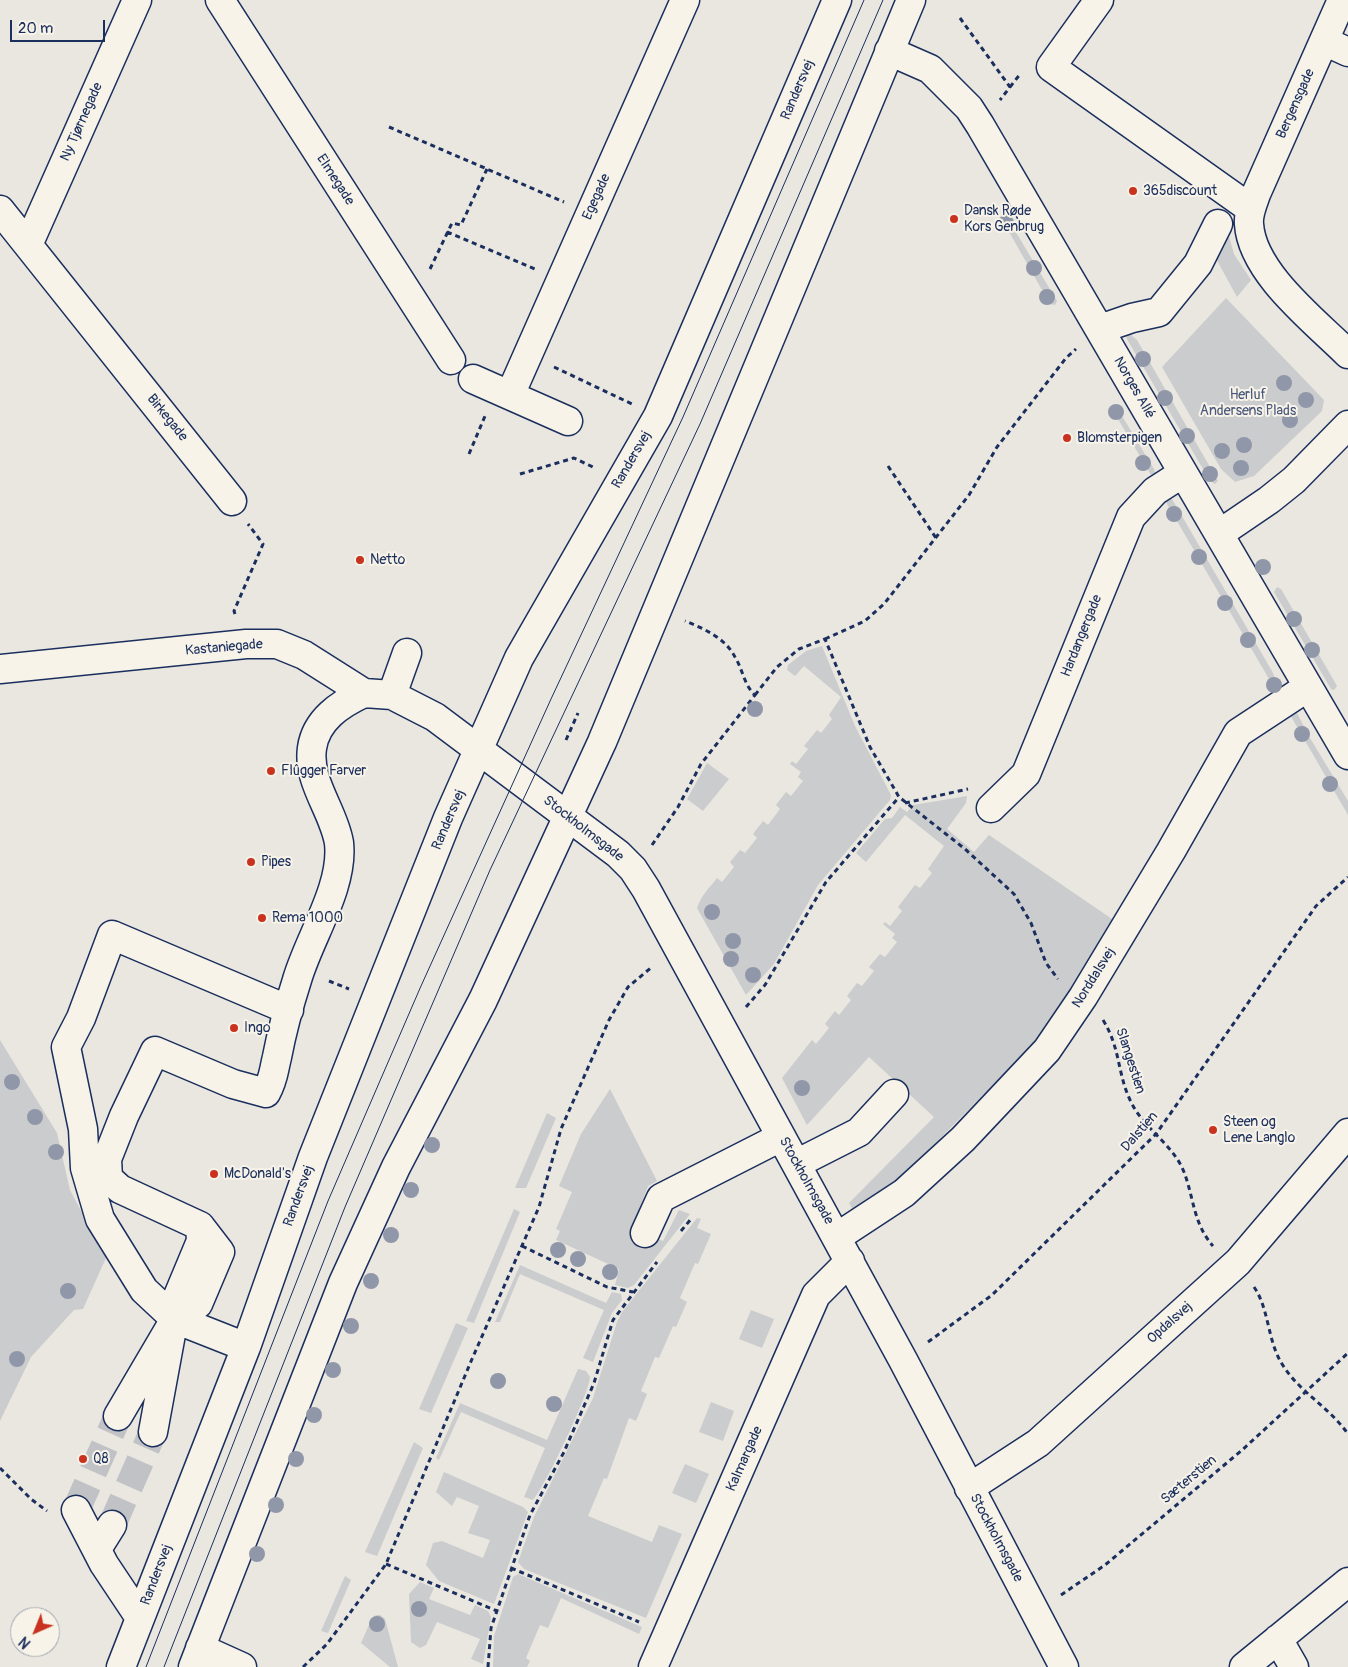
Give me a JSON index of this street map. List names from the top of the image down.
{
  "streets": {
    "street": [
      "Randersvej",
      "Bergensgade",
      "Ny Tjørnegade",
      "Elmegade",
      "Egegade",
      "Norges Allé",
      "Birkegade",
      "Hardangergade",
      "Kastaniegade",
      "Stockholmsgade",
      "Norddalsvej",
      "Opdalsvej",
      "Kalmargade"
    ],
    "path": ["Slangestien", "Dalstien", "Sæterstien"]
  },
  "crossings": [
    ["Randersvej", "Kastaniegade"],
    ["Randersvej", "Stockholmsgade"],
    ["Ny Tjørnegade", "Birkegade"],
    ["Norges Allé", "Hardangergade"],
    ["Norges Allé", "Norddalsvej"],
    ["Kastaniegade", "Stockholmsgade"],
    ["Stockholmsgade", "Norddalsvej"],
    ["Stockholmsgade", "Dalstien"],
    ["Stockholmsgade", "Opdalsvej"],
    ["Stockholmsgade", "Kalmargade"],
    ["Stockholmsgade", "Sæterstien"],
    ["Norddalsvej", "Slangestien"],
    ["Slangestien", "Dalstien"],
    ["Slangestien", "Opdalsvej"],
    ["Slangestien", "Sæterstien"]
  ],
  "parks": ["Herluf Andersens Plads"],
  "places": [
    "365discount",
    "Dansk Røde Kors Genbrug",
    "Blomsterpigen",
    "Netto",
    "Flûgger Farver",
    "Pipes",
    "Rema 1000",
    "Ingo",
    "Steen og Lene Langlo",
    "McDonald's",
    "Q8"
  ],
  "scale_bar": "20 m",
  "north": "bottom left"
}
